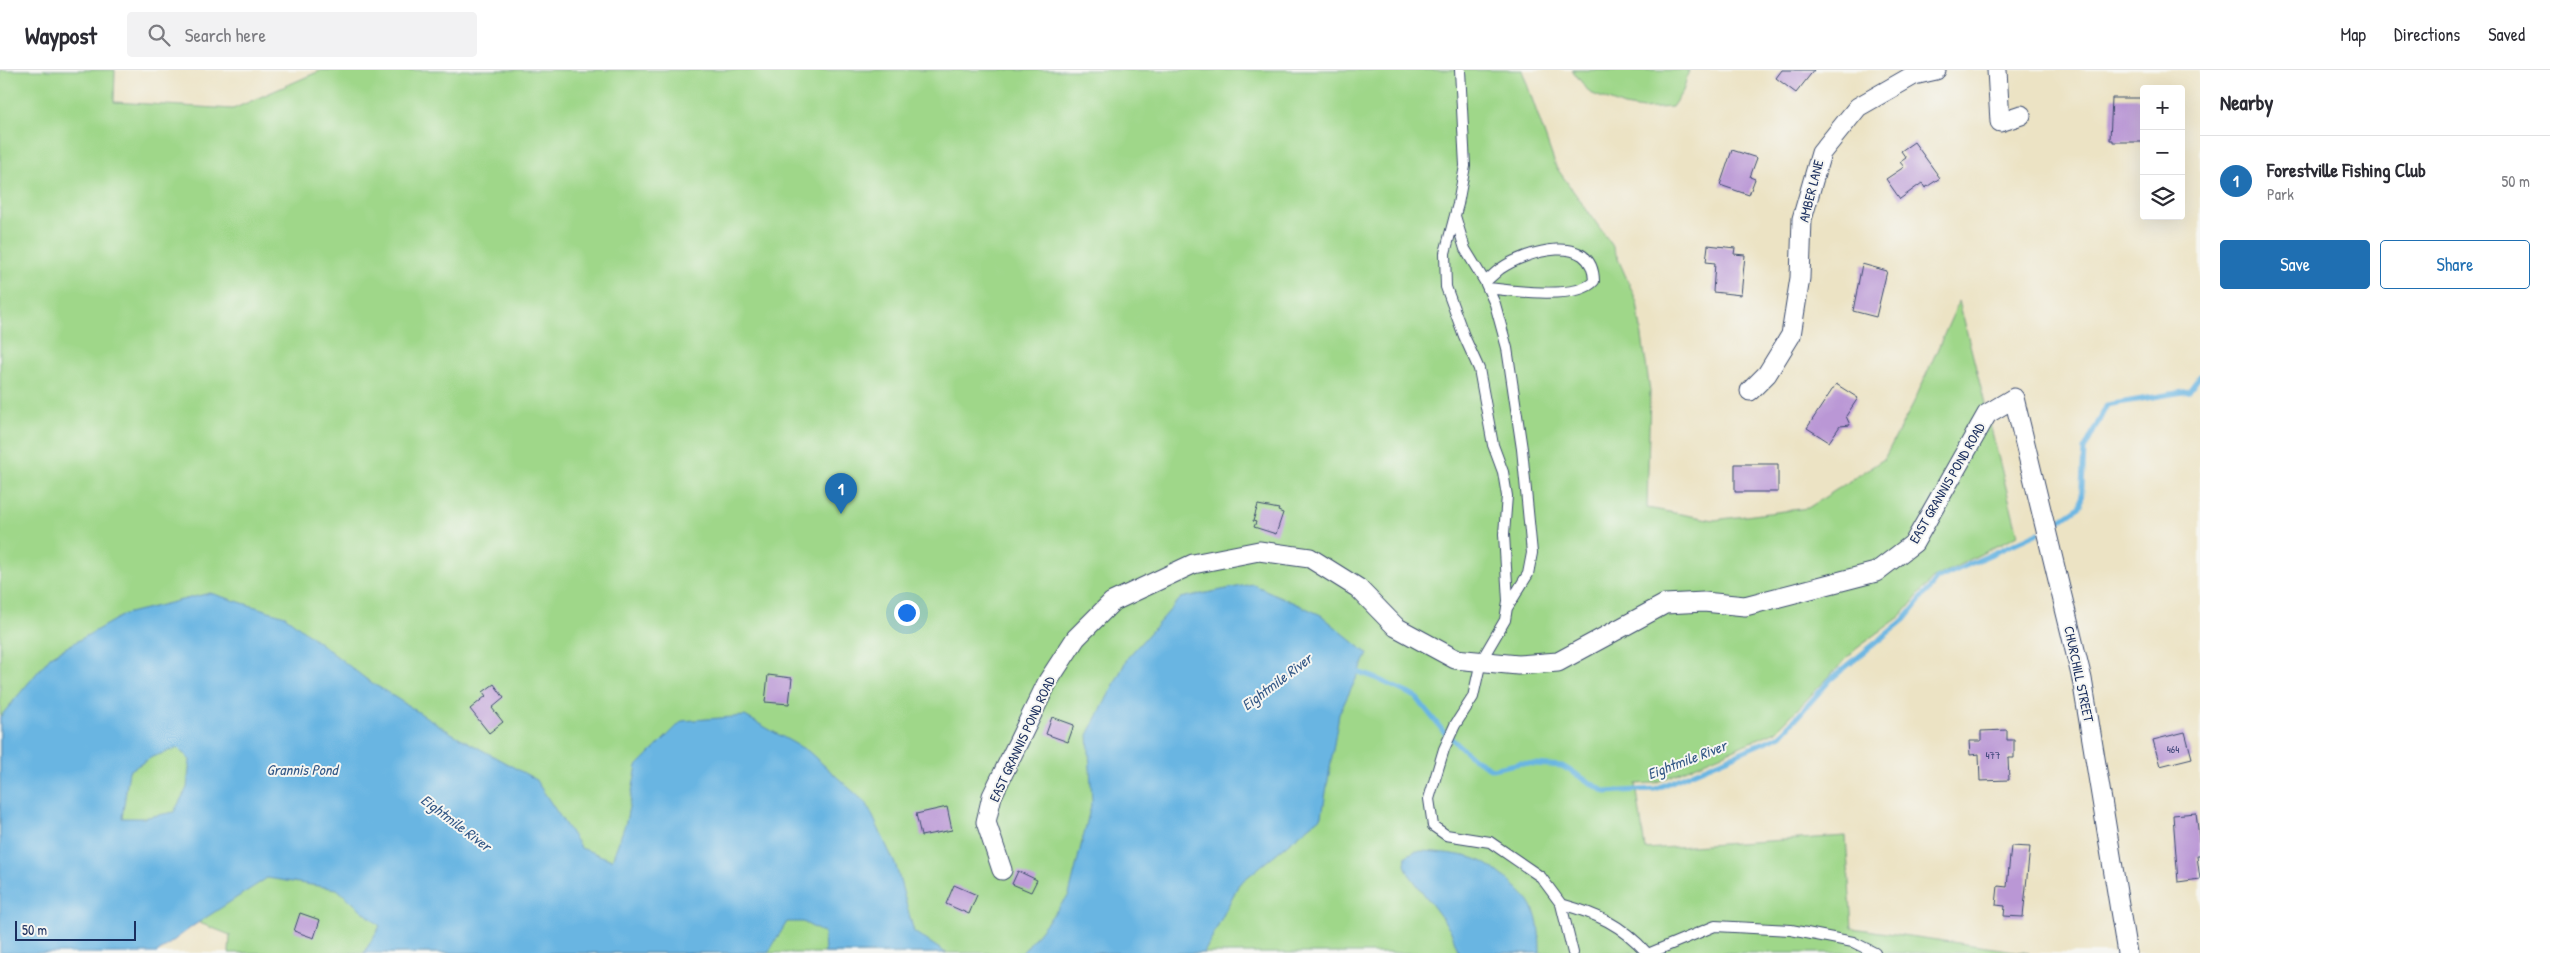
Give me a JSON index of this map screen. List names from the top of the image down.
{
  "streets": {
    "street": ["AMBER LANE", "EAST GRANNIS POND ROAD", "CHURCHILL STREET"]
  },
  "crossings": [
    ["EAST GRANNIS POND ROAD", "CHURCHILL STREET"]
  ],
  "water": ["Eightmile River", "Grannis Pond"],
  "house_numbers": ["464", "477"],
  "scale_bar": "50 m",
  "page": {
    "header": "Waypost",
    "search": "Search here",
    "nav": ["Map", "Directions", "Saved"],
    "heading": "Nearby",
    "map_buttons": ["+", "−"],
    "list": [
      {
        "mark": "1",
        "name": "Forestville Fishing Club",
        "note": "Park",
        "value": "50 m"
      }
    ],
    "buttons": ["Save", "Share"],
    "pins": "1",
    "scale": "50 m"
  }
}
